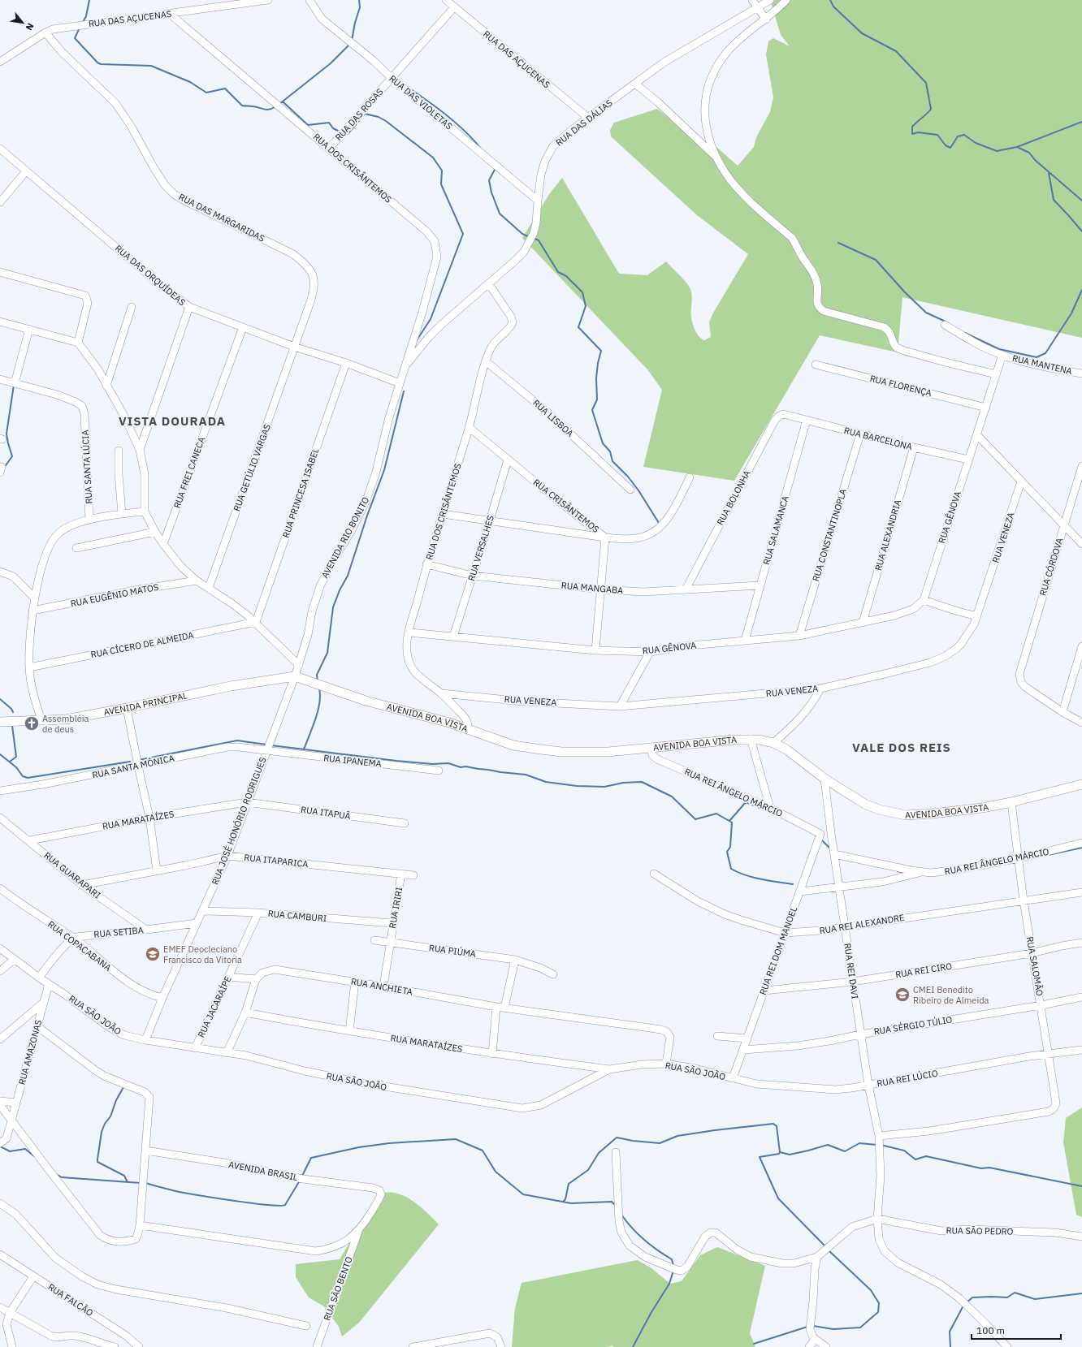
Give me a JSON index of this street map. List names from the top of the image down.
{
  "streets": {
    "street": [
      "RUA DAS AÇUCENAS",
      "RUA DAS VIOLETAS",
      "RUA DAS ROSAS",
      "RUA DAS DÁLIAS",
      "RUA DOS CRISÂNTEMOS",
      "RUA DAS MARGARIDAS",
      "RUA DAS ORQUÍDEAS",
      "RUA MANTENA",
      "RUA FLORENÇA",
      "RUA LISBOA",
      "RUA BARCELONA",
      "RUA SANTA LÚCIA",
      "RUA GETÚLIO VARGAS",
      "RUA FREI CANECA",
      "RUA PRINCESA ISABEL",
      "RUA BOLONHA",
      "RUA CRISÂNTEMOS",
      "RUA GÊNOVA",
      "RUA SALAMANCA",
      "RUA CONSTANTINOPLA",
      "RUA ALEXANDRIA",
      "AVENIDA RIO BONITO",
      "RUA VENEZA",
      "RUA VERSALHES",
      "RUA CÓRDOVA",
      "RUA MANGABA",
      "RUA EUGÊNIO MATOS",
      "RUA CÍCERO DE ALMEIDA",
      "AVENIDA PRINCIPAL",
      "AVENIDA BOA VISTA",
      "RUA IPANEMA",
      "RUA SANTA MÔNICA",
      "RUA REI ÂNGELO MÁRCIO",
      "RUA ITAPUÃ",
      "RUA MARATAÍZES",
      "RUA JOSÉ HONÓRIO RODRIGUES",
      "RUA ITAPARICA",
      "RUA GUARAPARI",
      "RUA IRIRI",
      "RUA CAMBURI",
      "RUA REI ALEXANDRE",
      "RUA SETIBA",
      "RUA COPACABANA",
      "RUA PIÚMA",
      "RUA REI DOM MANOEL",
      "RUA SALOMÃO",
      "RUA REI CIRO",
      "RUA REI DAVI",
      "RUA ANCHIETA",
      "RUA JACARAÍPE",
      "RUA SÃO JOÃO",
      "RUA SÉRGIO TÚLIO",
      "RUA AMAZONAS",
      "RUA REI LÚCIO",
      "AVENIDA BRASIL",
      "RUA SÃO PEDRO",
      "RUA SÃO BENTO",
      "RUA FALCÃO"
    ]
  },
  "crossings": [
    ["RUA DAS AÇUCENAS", "RUA DAS ROSAS"],
    ["RUA DAS AÇUCENAS", "RUA DAS DÁLIAS"],
    ["RUA DAS AÇUCENAS", "RUA DOS CRISÂNTEMOS"],
    ["RUA DAS AÇUCENAS", "RUA DAS MARGARIDAS"],
    ["RUA DAS VIOLETAS", "RUA DAS ROSAS"],
    ["RUA DAS VIOLETAS", "RUA DAS DÁLIAS"],
    ["RUA DAS ROSAS", "RUA DOS CRISÂNTEMOS"],
    ["RUA DAS DÁLIAS", "RUA DOS CRISÂNTEMOS"],
    ["RUA DOS CRISÂNTEMOS", "RUA DAS ORQUÍDEAS"],
    ["RUA DOS CRISÂNTEMOS", "RUA LISBOA"],
    ["RUA DOS CRISÂNTEMOS", "RUA CRISÂNTEMOS"],
    ["RUA DOS CRISÂNTEMOS", "RUA GÊNOVA"],
    ["RUA DOS CRISÂNTEMOS", "AVENIDA RIO BONITO"],
    ["RUA DOS CRISÂNTEMOS", "RUA VENEZA"],
    ["RUA DOS CRISÂNTEMOS", "RUA MANGABA"],
    ["RUA DOS CRISÂNTEMOS", "AVENIDA BOA VISTA"],
    ["RUA DAS MARGARIDAS", "RUA DAS ORQUÍDEAS"],
    ["RUA DAS MARGARIDAS", "RUA GETÚLIO VARGAS"],
    ["RUA DAS ORQUÍDEAS", "RUA GETÚLIO VARGAS"],
    ["RUA DAS ORQUÍDEAS", "RUA FREI CANECA"],
    ["RUA DAS ORQUÍDEAS", "RUA PRINCESA ISABEL"],
    ["RUA DAS ORQUÍDEAS", "AVENIDA RIO BONITO"],
    ["RUA MANTENA", "RUA GÊNOVA"],
    ["RUA FLORENÇA", "RUA GÊNOVA"],
    ["RUA BARCELONA", "RUA BOLONHA"],
    ["RUA BARCELONA", "RUA GÊNOVA"],
    ["RUA BARCELONA", "RUA SALAMANCA"],
    ["RUA BARCELONA", "RUA CONSTANTINOPLA"],
    ["RUA BARCELONA", "RUA ALEXANDRIA"],
    ["RUA PRINCESA ISABEL", "RUA CÍCERO DE ALMEIDA"],
    ["RUA BOLONHA", "RUA MANGABA"],
    ["RUA CRISÂNTEMOS", "RUA GÊNOVA"],
    ["RUA CRISÂNTEMOS", "RUA VERSALHES"],
    ["RUA CRISÂNTEMOS", "RUA MANGABA"],
    ["RUA GÊNOVA", "RUA SALAMANCA"],
    ["RUA GÊNOVA", "RUA CONSTANTINOPLA"],
    ["RUA GÊNOVA", "RUA ALEXANDRIA"],
    ["RUA GÊNOVA", "RUA VERSALHES"],
    ["RUA SALAMANCA", "RUA MANGABA"],
    ["AVENIDA RIO BONITO", "AVENIDA PRINCIPAL"],
    ["AVENIDA RIO BONITO", "AVENIDA BOA VISTA"],
    ["AVENIDA RIO BONITO", "RUA JOSÉ HONÓRIO RODRIGUES"],
    ["RUA VERSALHES", "RUA MANGABA"],
    ["AVENIDA PRINCIPAL", "AVENIDA BOA VISTA"],
    ["AVENIDA PRINCIPAL", "RUA JOSÉ HONÓRIO RODRIGUES"],
    ["AVENIDA BOA VISTA", "RUA REI ÂNGELO MÁRCIO"],
    ["AVENIDA BOA VISTA", "RUA JOSÉ HONÓRIO RODRIGUES"],
    ["AVENIDA BOA VISTA", "RUA SALOMÃO"],
    ["AVENIDA BOA VISTA", "RUA REI DAVI"],
    ["RUA IPANEMA", "RUA SANTA MÔNICA"],
    ["RUA IPANEMA", "RUA JOSÉ HONÓRIO RODRIGUES"],
    ["RUA SANTA MÔNICA", "RUA JOSÉ HONÓRIO RODRIGUES"],
    ["RUA REI ÂNGELO MÁRCIO", "RUA REI DOM MANOEL"],
    ["RUA REI ÂNGELO MÁRCIO", "RUA SALOMÃO"],
    ["RUA REI ÂNGELO MÁRCIO", "RUA REI DAVI"],
    ["RUA ITAPUÃ", "RUA MARATAÍZES"],
    ["RUA ITAPUÃ", "RUA JOSÉ HONÓRIO RODRIGUES"],
    ["RUA MARATAÍZES", "RUA JOSÉ HONÓRIO RODRIGUES"],
    ["RUA MARATAÍZES", "RUA GUARAPARI"],
    ["RUA MARATAÍZES", "RUA SÃO JOÃO"],
    ["RUA JOSÉ HONÓRIO RODRIGUES", "RUA ITAPARICA"],
    ["RUA JOSÉ HONÓRIO RODRIGUES", "RUA CAMBURI"],
    ["RUA JOSÉ HONÓRIO RODRIGUES", "RUA SETIBA"],
    ["RUA JOSÉ HONÓRIO RODRIGUES", "RUA COPACABANA"],
    ["RUA JOSÉ HONÓRIO RODRIGUES", "RUA SÃO JOÃO"],
    ["RUA ITAPARICA", "RUA GUARAPARI"],
    ["RUA ITAPARICA", "RUA IRIRI"],
    ["RUA GUARAPARI", "RUA SETIBA"],
    ["RUA IRIRI", "RUA CAMBURI"],
    ["RUA IRIRI", "RUA PIÚMA"],
    ["RUA CAMBURI", "RUA JACARAÍPE"],
    ["RUA REI ALEXANDRE", "RUA REI DOM MANOEL"],
    ["RUA REI ALEXANDRE", "RUA SALOMÃO"],
    ["RUA REI ALEXANDRE", "RUA REI DAVI"],
    ["RUA SETIBA", "RUA COPACABANA"],
    ["RUA REI DOM MANOEL", "RUA REI CIRO"],
    ["RUA REI DOM MANOEL", "RUA SÃO JOÃO"],
    ["RUA REI DOM MANOEL", "RUA SÉRGIO TÚLIO"],
    ["RUA REI DOM MANOEL", "RUA REI LÚCIO"],
    ["RUA SALOMÃO", "RUA REI CIRO"],
    ["RUA SALOMÃO", "RUA REI DAVI"],
    ["RUA SALOMÃO", "RUA SÉRGIO TÚLIO"],
    ["RUA SALOMÃO", "RUA REI LÚCIO"],
    ["RUA REI CIRO", "RUA REI DAVI"],
    ["RUA REI DAVI", "RUA SÉRGIO TÚLIO"],
    ["RUA REI DAVI", "RUA REI LÚCIO"],
    ["RUA REI DAVI", "RUA SÃO PEDRO"],
    ["RUA ANCHIETA", "RUA SÃO JOÃO"],
    ["RUA JACARAÍPE", "RUA SÃO JOÃO"],
    ["RUA SÃO JOÃO", "RUA AMAZONAS"],
    ["RUA SÃO JOÃO", "RUA REI LÚCIO"],
    ["AVENIDA BRASIL", "RUA SÃO BENTO"]
  ],
  "districts": ["VISTA DOURADA", "VALE DOS REIS"],
  "places": {
    "church": ["Assembléia de deus"],
    "school or university": ["EMEF Deocleciano Francisco da Vitoria", "CMEI Benedito Ribeiro de Almeida"]
  },
  "scale_bar": "100 m",
  "north": "bottom right"
}
